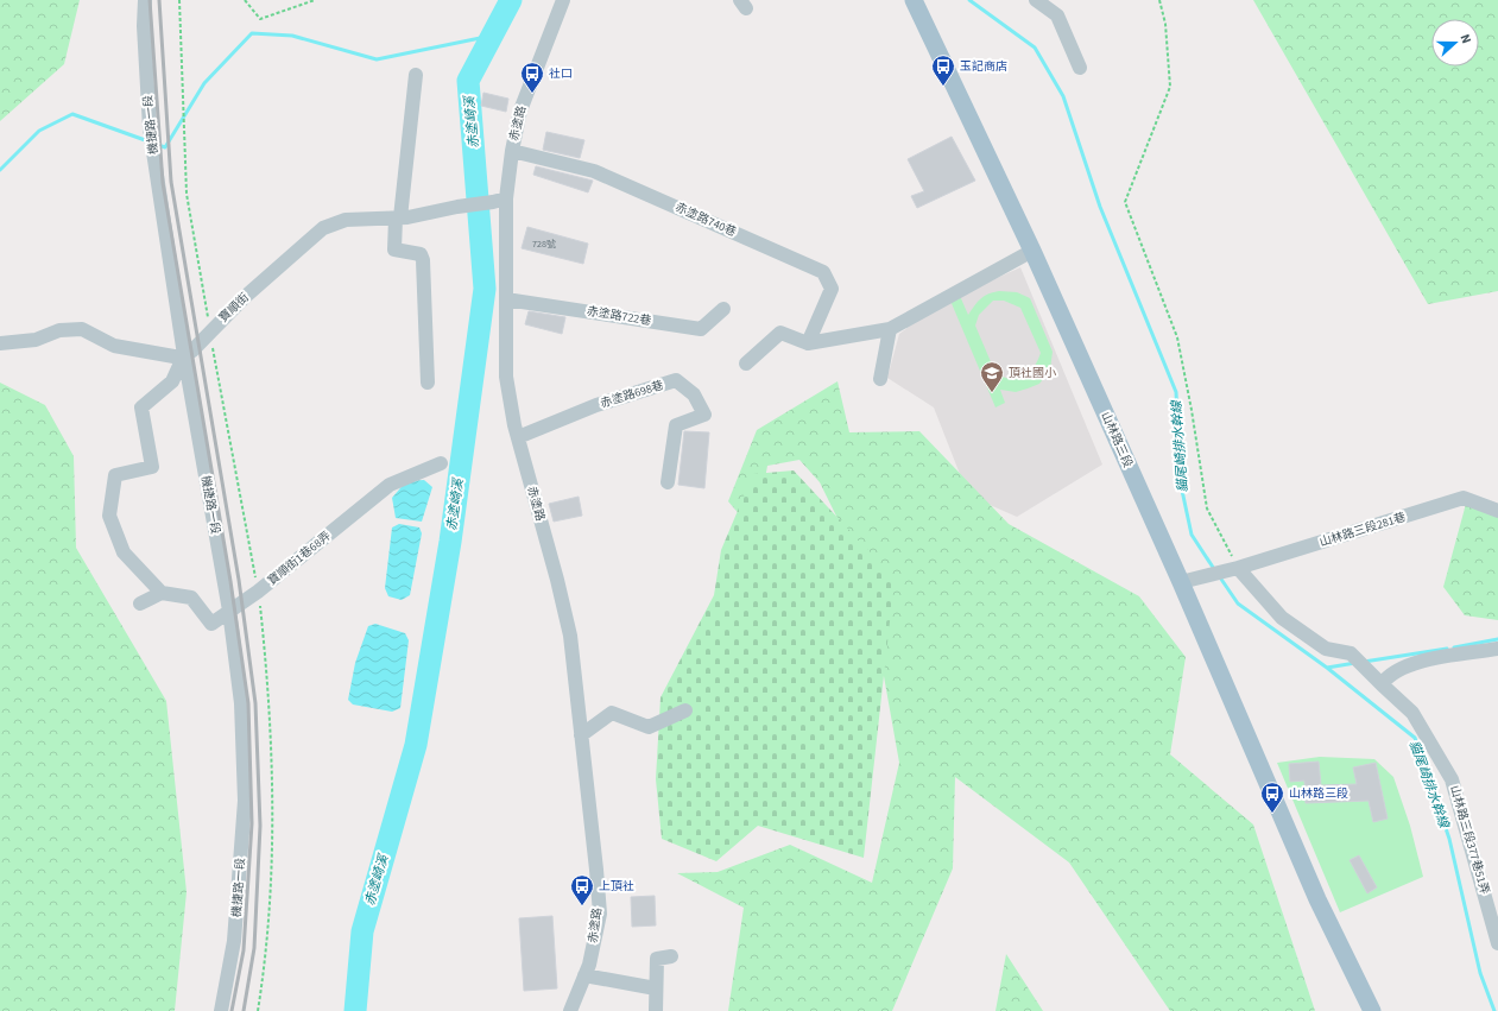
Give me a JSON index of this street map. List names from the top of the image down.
{
  "streets": {
    "main road": ["山林路三段"],
    "street": [
      "赤塗路",
      "機捷路一段",
      "赤塗路740巷",
      "寶順街",
      "赤塗路722巷",
      "赤塗路698巷",
      "山林路三段281巷",
      "寶順街1巷68弄",
      "山林路三段377巷51弄"
    ]
  },
  "crossings": [
    ["赤塗路", "赤塗路740巷"],
    ["赤塗路", "寶順街"],
    ["赤塗路", "赤塗路722巷"],
    ["赤塗路", "赤塗路698巷"],
    ["機捷路一段", "寶順街"],
    ["機捷路一段", "寶順街1巷68弄"],
    ["山林路三段", "山林路三段281巷"],
    ["山林路三段281巷", "山林路三段377巷51弄"]
  ],
  "water": ["赤塗崎溪", "貓尾崎排水幹線"],
  "places": {
    "bus stop": [
      "玉記商店",
      "社口",
      "山林路三段",
      "上頂社"
    ],
    "school or university": ["頂社國小"]
  },
  "house_numbers": ["728號"],
  "north": "right"
}
